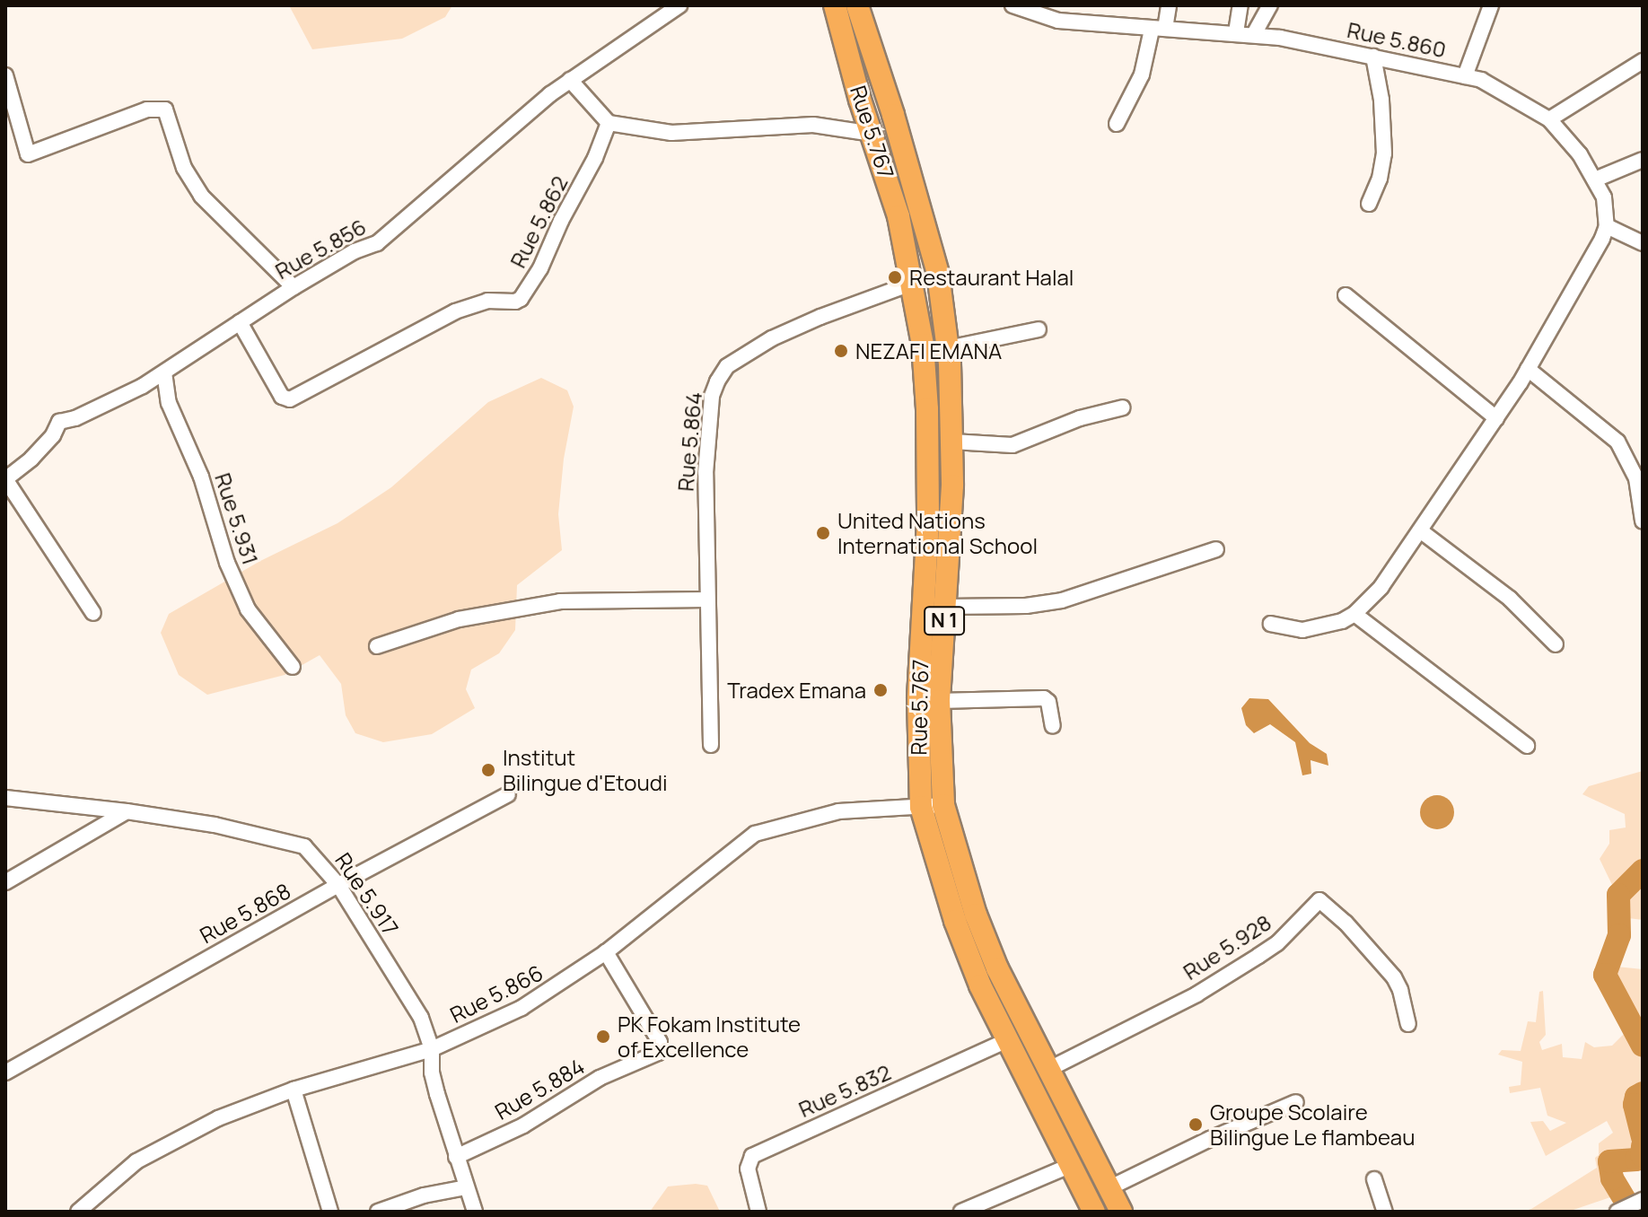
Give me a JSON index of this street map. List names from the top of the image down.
{
  "streets": {
    "highway": ["Rue 5.767", "N 1"],
    "street": [
      "Rue 5.860",
      "Rue 5.862",
      "Rue 5.856",
      "Rue 5.864",
      "Rue 5.931",
      "Rue 5.917",
      "Rue 5.868",
      "Rue 5.928",
      "Rue 5.866",
      "Rue 5.884",
      "Rue 5.832"
    ]
  },
  "crossings": [
    ["Rue 5.767", "Rue 5.864"],
    ["Rue 5.767", "Rue 5.866"],
    ["Rue 5.767", "Rue 5.832"],
    ["Rue 5.862", "Rue 5.856"],
    ["Rue 5.856", "Rue 5.931"],
    ["N 1", "Rue 5.928"],
    ["N 1", "Rue 5.866"],
    ["Rue 5.917", "Rue 5.868"],
    ["Rue 5.917", "Rue 5.866"],
    ["Rue 5.917", "Rue 5.884"],
    ["Rue 5.866", "Rue 5.884"]
  ],
  "places": [
    "Restaurant Halal",
    "NEZAFI EMANA",
    "United Nations International School",
    "Tradex Emana",
    "Institut Bilingue d'Etoudi",
    "PK Fokam Institute of Excellence",
    "Groupe Scolaire Bilingue Le flambeau"
  ]
}
